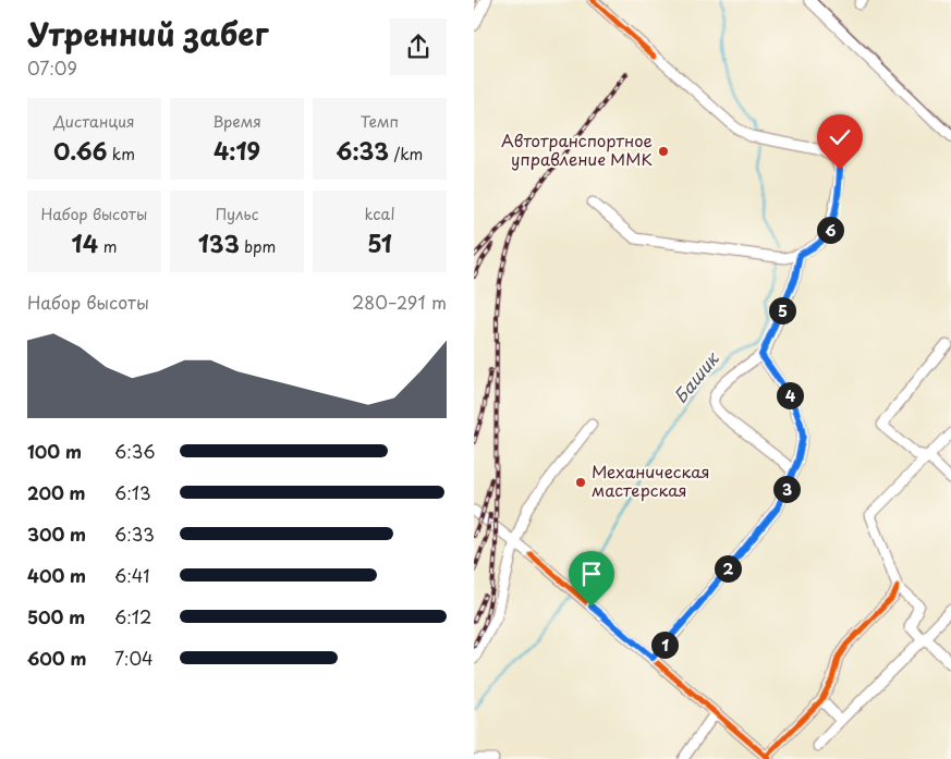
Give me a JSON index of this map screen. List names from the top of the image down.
{
  "water": ["Башик"],
  "places": ["Автотранспортное управление ММК", "Механическая мастерская"],
  "page": {
    "heading": ["Утренний забег", "07:09"],
    "stats": [
      ["Дистанция", "0.66 km"],
      ["Время", "4:19"],
      ["Темп", "6:33 /km"],
      ["Набор высоты", "14 m"],
      ["Пульс", "133 bpm"],
      ["kcal", "51"]
    ],
    "pins": [
      "6",
      "5",
      "4",
      "3",
      "2",
      "1"
    ],
    "chart": ["Набор высоты", "280–291 m"],
    "list": [
      {
        "name": "100 m",
        "note": "6:36"
      },
      {
        "name": "200 m",
        "note": "6:13"
      },
      {
        "name": "300 m",
        "note": "6:33"
      },
      {
        "name": "400 m",
        "note": "6:41"
      },
      {
        "name": "500 m",
        "note": "6:12"
      },
      {
        "name": "600 m",
        "note": "7:04"
      }
    ]
  }
}
